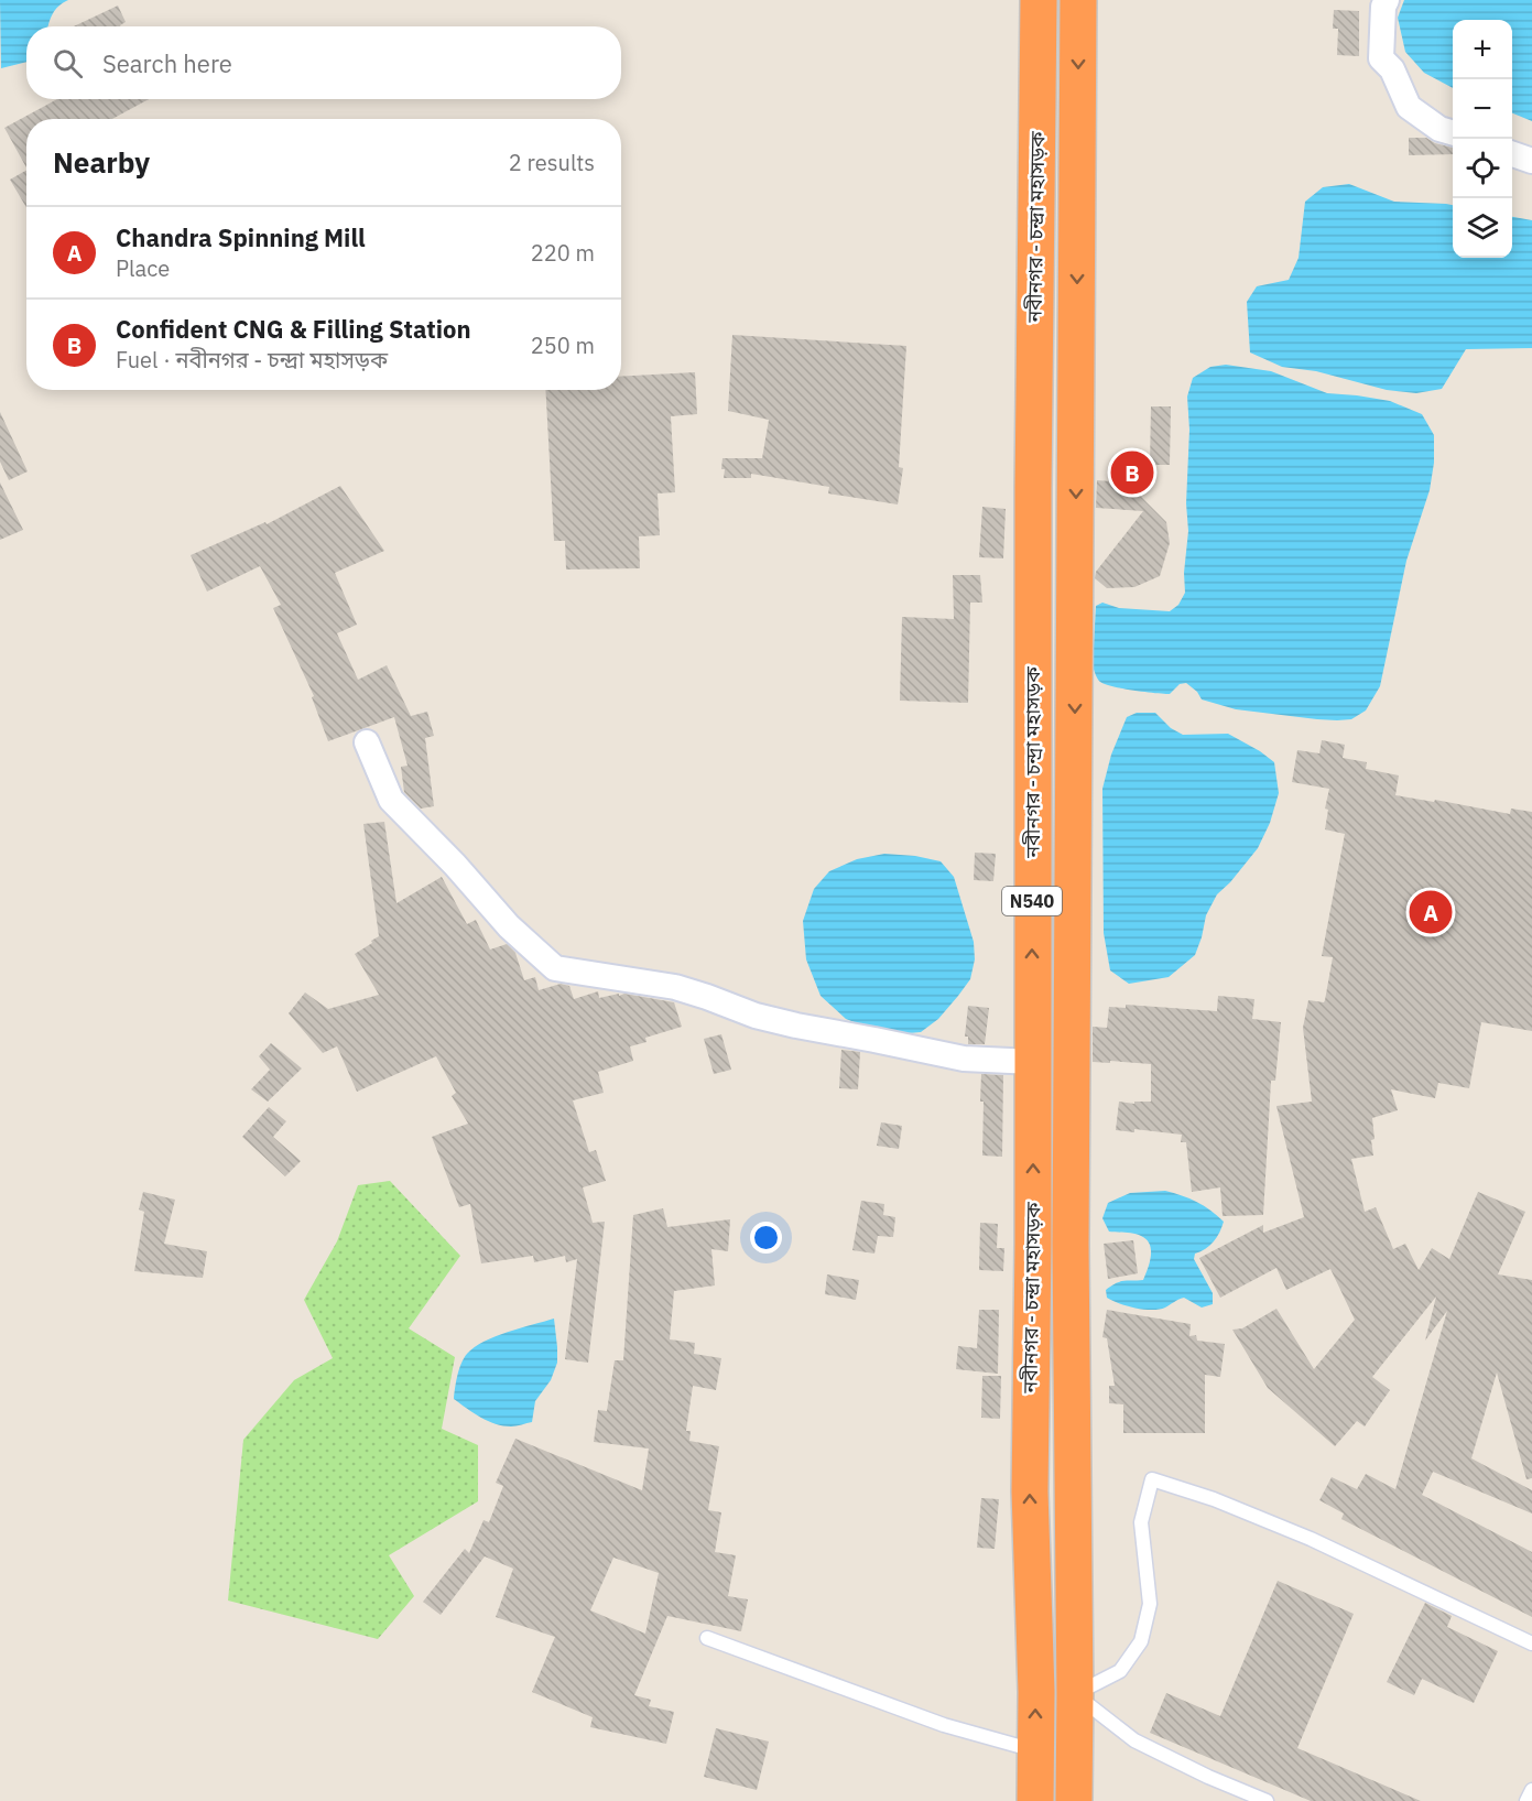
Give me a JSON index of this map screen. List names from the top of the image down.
{
  "streets": {
    "highway": ["নবীনগর - চন্দ্রা মহাসড়ক", "N540"]
  },
  "page": {
    "map_buttons": ["+", "−"],
    "search": "Search here",
    "heading": ["Nearby", "2 results"],
    "list": [
      {
        "mark": "A",
        "name": "Chandra Spinning Mill",
        "note": "Place",
        "value": "220 m"
      },
      {
        "mark": "B",
        "name": "Confident CNG & Filling Station",
        "note": "Fuel · নবীনগর - চন্দ্রা মহাসড়ক",
        "value": "250 m"
      }
    ],
    "pins": ["B", "A"]
  }
}
